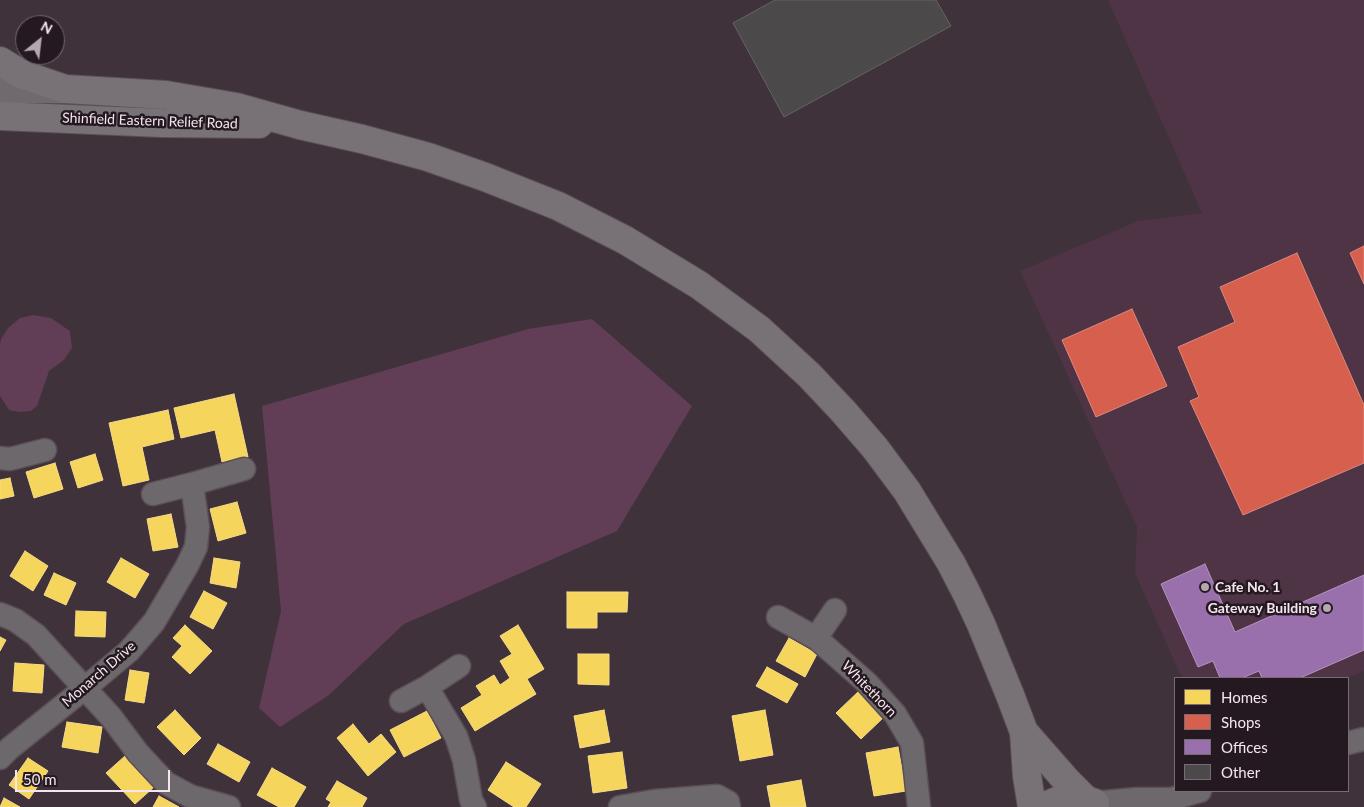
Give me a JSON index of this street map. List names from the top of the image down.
{
  "streets": {
    "main road": ["Shinfield Eastern Relief Road"],
    "street": ["Monarch Drive", "Whitethorn"]
  },
  "places": ["Cafe No. 1", "Gateway Building"],
  "legend": [
    "Homes",
    "Shops",
    "Offices",
    "Other"
  ],
  "scale_bar": "50 m",
  "north": "top right"
}
